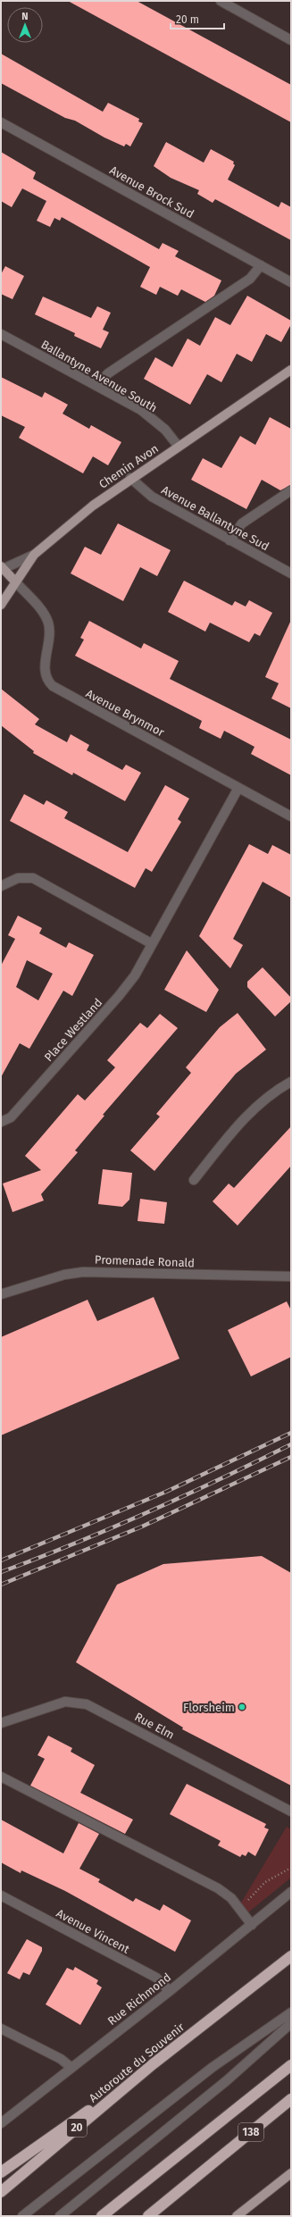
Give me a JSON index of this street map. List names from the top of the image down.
{
  "streets": {
    "highway": ["Autoroute du Souvenir", "20", "138"],
    "main road": ["Chemin Avon"],
    "street": [
      "Avenue Brock Sud",
      "Ballantyne Avenue South",
      "Avenue Ballantyne Sud",
      "Avenue Brynmor",
      "Place Westland",
      "Promenade Ronald",
      "Rue Elm",
      "Avenue Vincent",
      "Rue Richmond"
    ]
  },
  "crossings": [
    ["Ballantyne Avenue South", "Chemin Avon"],
    ["Chemin Avon", "Avenue Ballantyne Sud"],
    ["Chemin Avon", "Avenue Brynmor"],
    ["Avenue Brynmor", "Place Westland"],
    ["Avenue Vincent", "Rue Richmond"]
  ],
  "places": ["Florsheim"],
  "scale_bar": "20 m",
  "north": "top"
}
